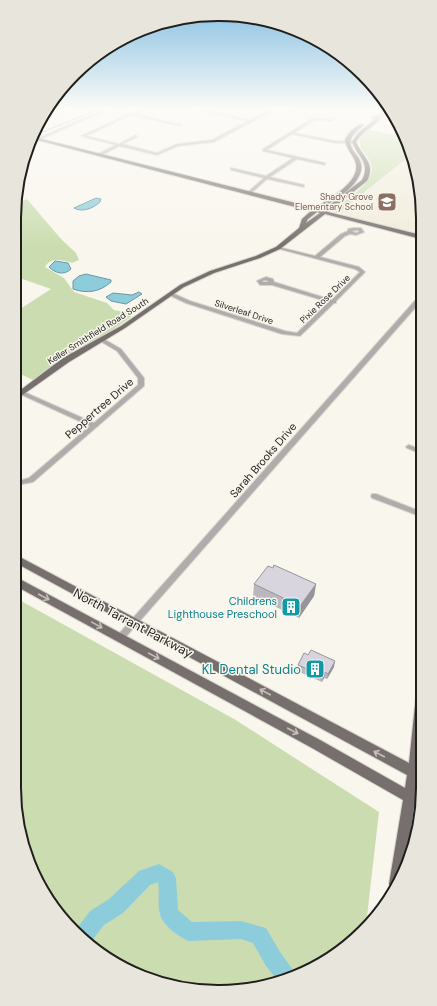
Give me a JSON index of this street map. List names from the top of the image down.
{
  "streets": {
    "main road": ["Keller Smithfield Road South", "North Tarrant Parkway"],
    "street": [
      "Pixie Rose Drive",
      "Silverleaf Drive",
      "Peppertree Drive",
      "Sarah Brooks Drive"
    ]
  },
  "crossings": [
    ["Pixie Rose Drive", "Silverleaf Drive"],
    ["Silverleaf Drive", "Keller Smithfield Road South"],
    ["Keller Smithfield Road South", "Peppertree Drive"],
    ["Sarah Brooks Drive", "North Tarrant Parkway"]
  ],
  "places": {
    "school or university": ["Shady Grove Elementary School"],
    "building": ["Childrens Lighthouse Preschool", "KL Dental Studio"]
  }
}
